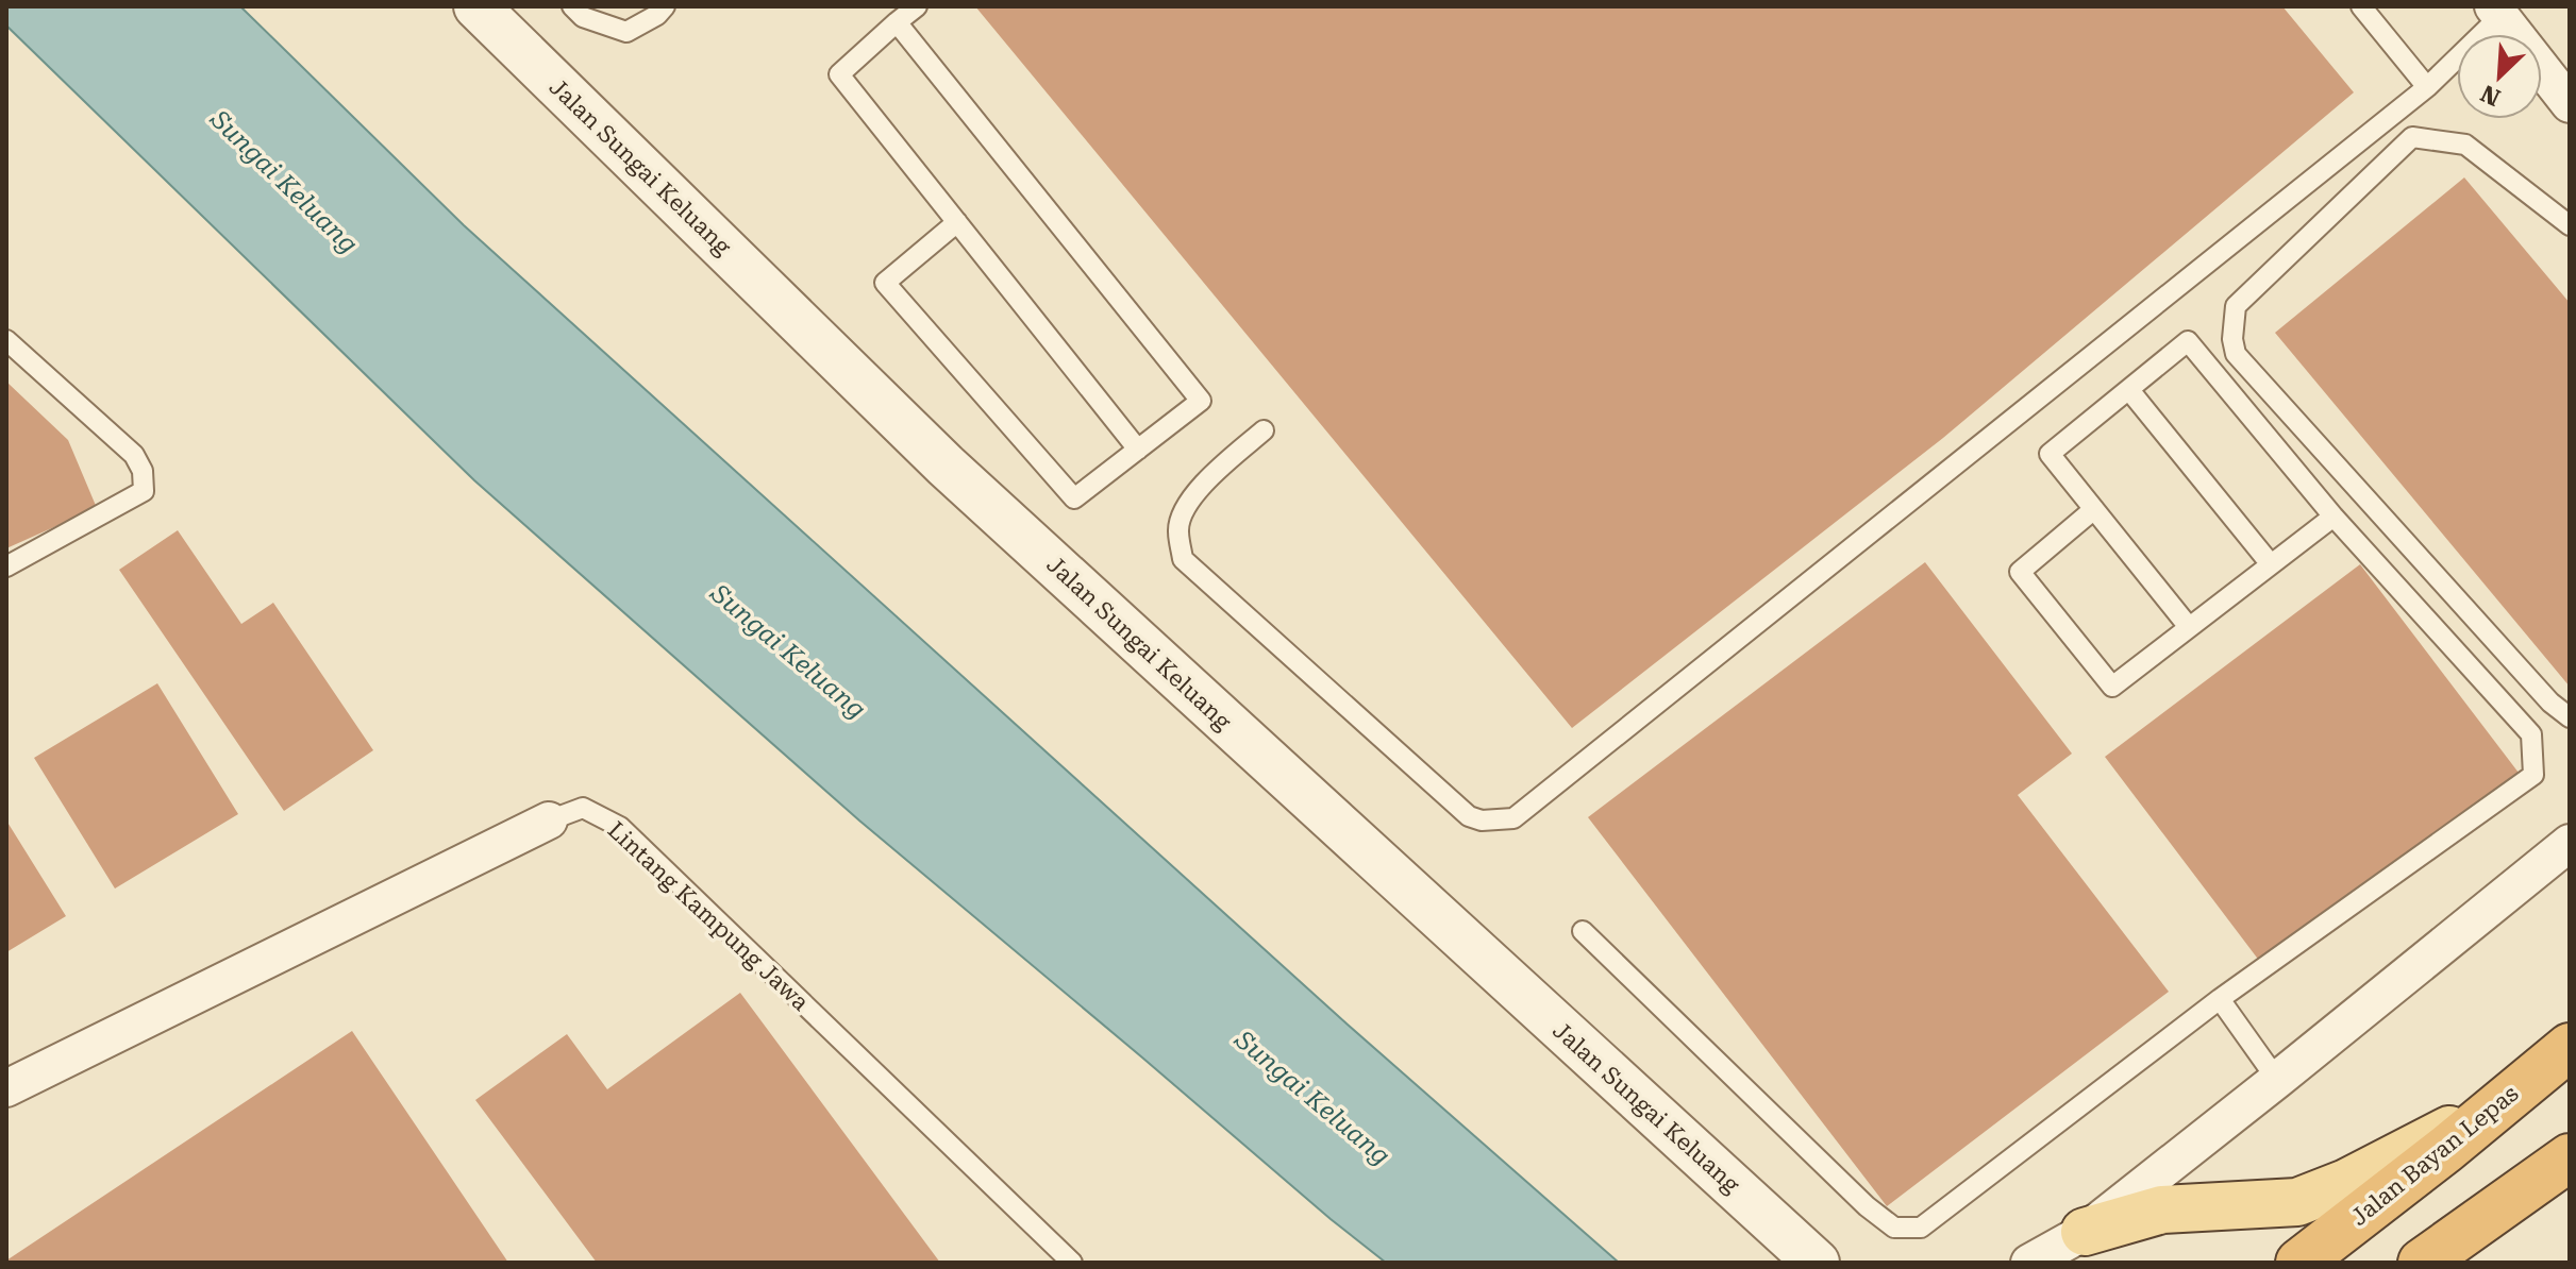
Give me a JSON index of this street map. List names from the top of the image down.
{
  "streets": {
    "highway": ["Jalan Bayan Lepas"],
    "street": ["Jalan Sungai Keluang", "Lintang Kampung Jawa"]
  },
  "water": ["Sungai Keluang"],
  "north": "bottom left"
}
